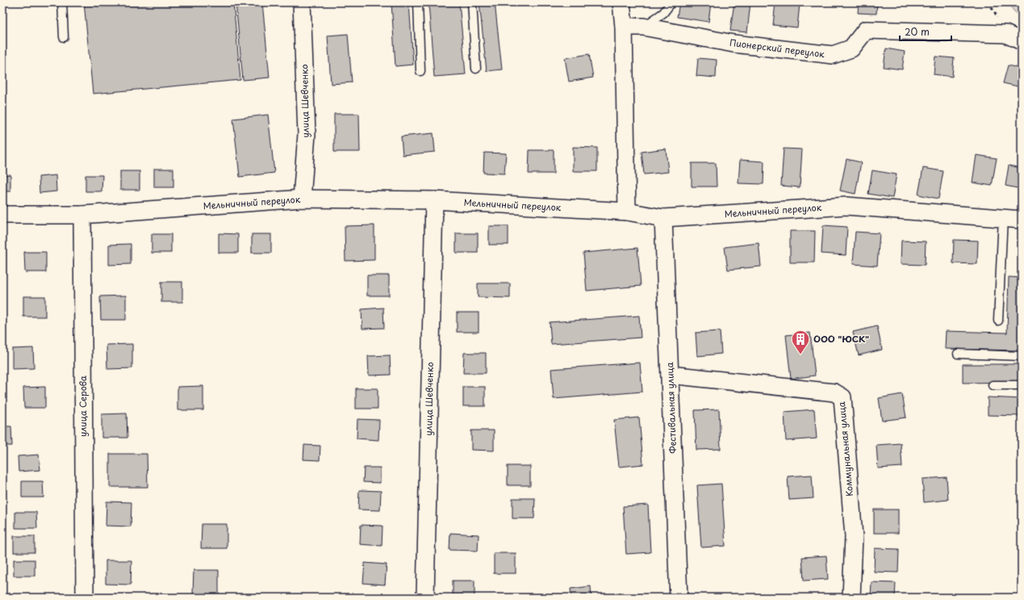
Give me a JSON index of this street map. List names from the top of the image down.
{
  "streets": {
    "street": [
      "Пионерский переулок",
      "улица Шевченко",
      "Мельничный переулок",
      "улица Серова",
      "Фестивальная улица",
      "Коммунальная улица"
    ]
  },
  "crossings": [
    ["улица Шевченко", "Мельничный переулок"],
    ["Мельничный переулок", "улица Серова"],
    ["Мельничный переулок", "Фестивальная улица"],
    ["Фестивальная улица", "Коммунальная улица"]
  ],
  "places": {
    "building": ["ООО \"ЮСК\""]
  },
  "scale_bar": "20 m"
}
